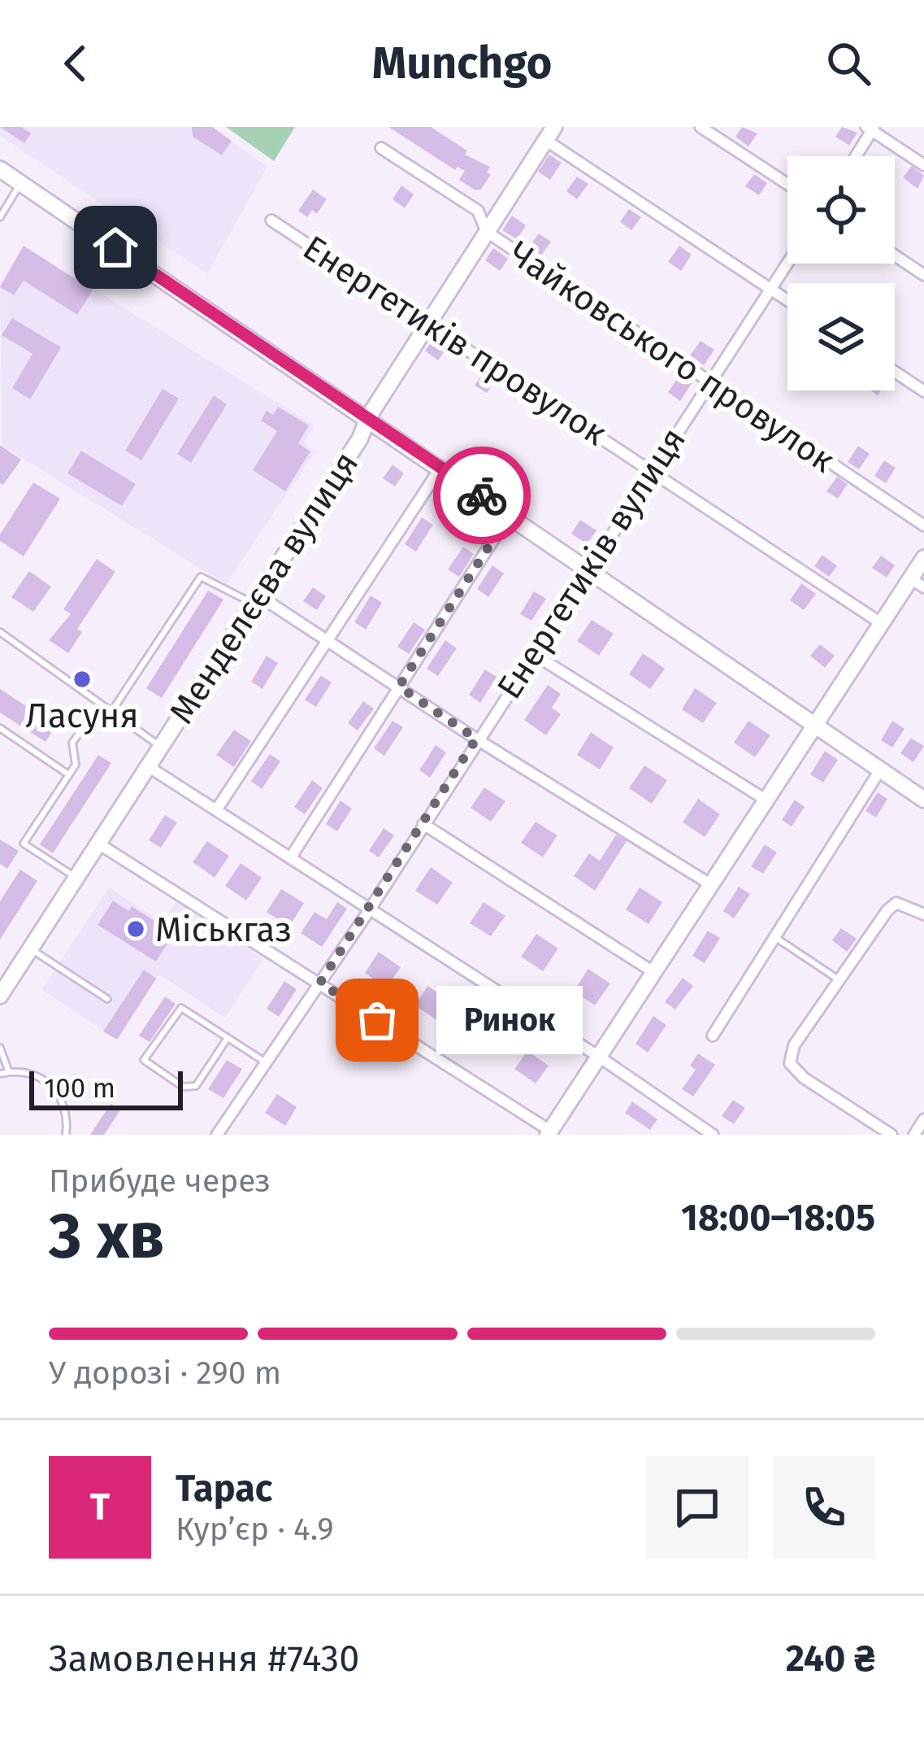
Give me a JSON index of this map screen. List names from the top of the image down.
{
  "streets": {
    "street": [
      "Енергетиків провулок",
      "Чайковського провулок",
      "Енергетиків вулиця",
      "Менделєєва вулиця"
    ]
  },
  "crossings": [
    ["Енергетиків провулок", "Енергетиків вулиця"],
    ["Енергетиків провулок", "Менделєєва вулиця"],
    ["Чайковського провулок", "Енергетиків вулиця"],
    ["Чайковського провулок", "Менделєєва вулиця"]
  ],
  "places": ["Ласуня", "Міськгаз", "Ринок"],
  "scale_bar": "100 m",
  "page": {
    "header": "Munchgo",
    "bubble": "Ринок",
    "scale": "100 m",
    "heading": ["3 хв", "Прибуде через", "18:00–18:05"],
    "panel": [
      "Тарас",
      "Кур’єр · 4.9",
      "Замовлення #7430",
      "240 ₴"
    ],
    "bar": "У дорозі · 290 m",
    "round": "Т"
  }
}
